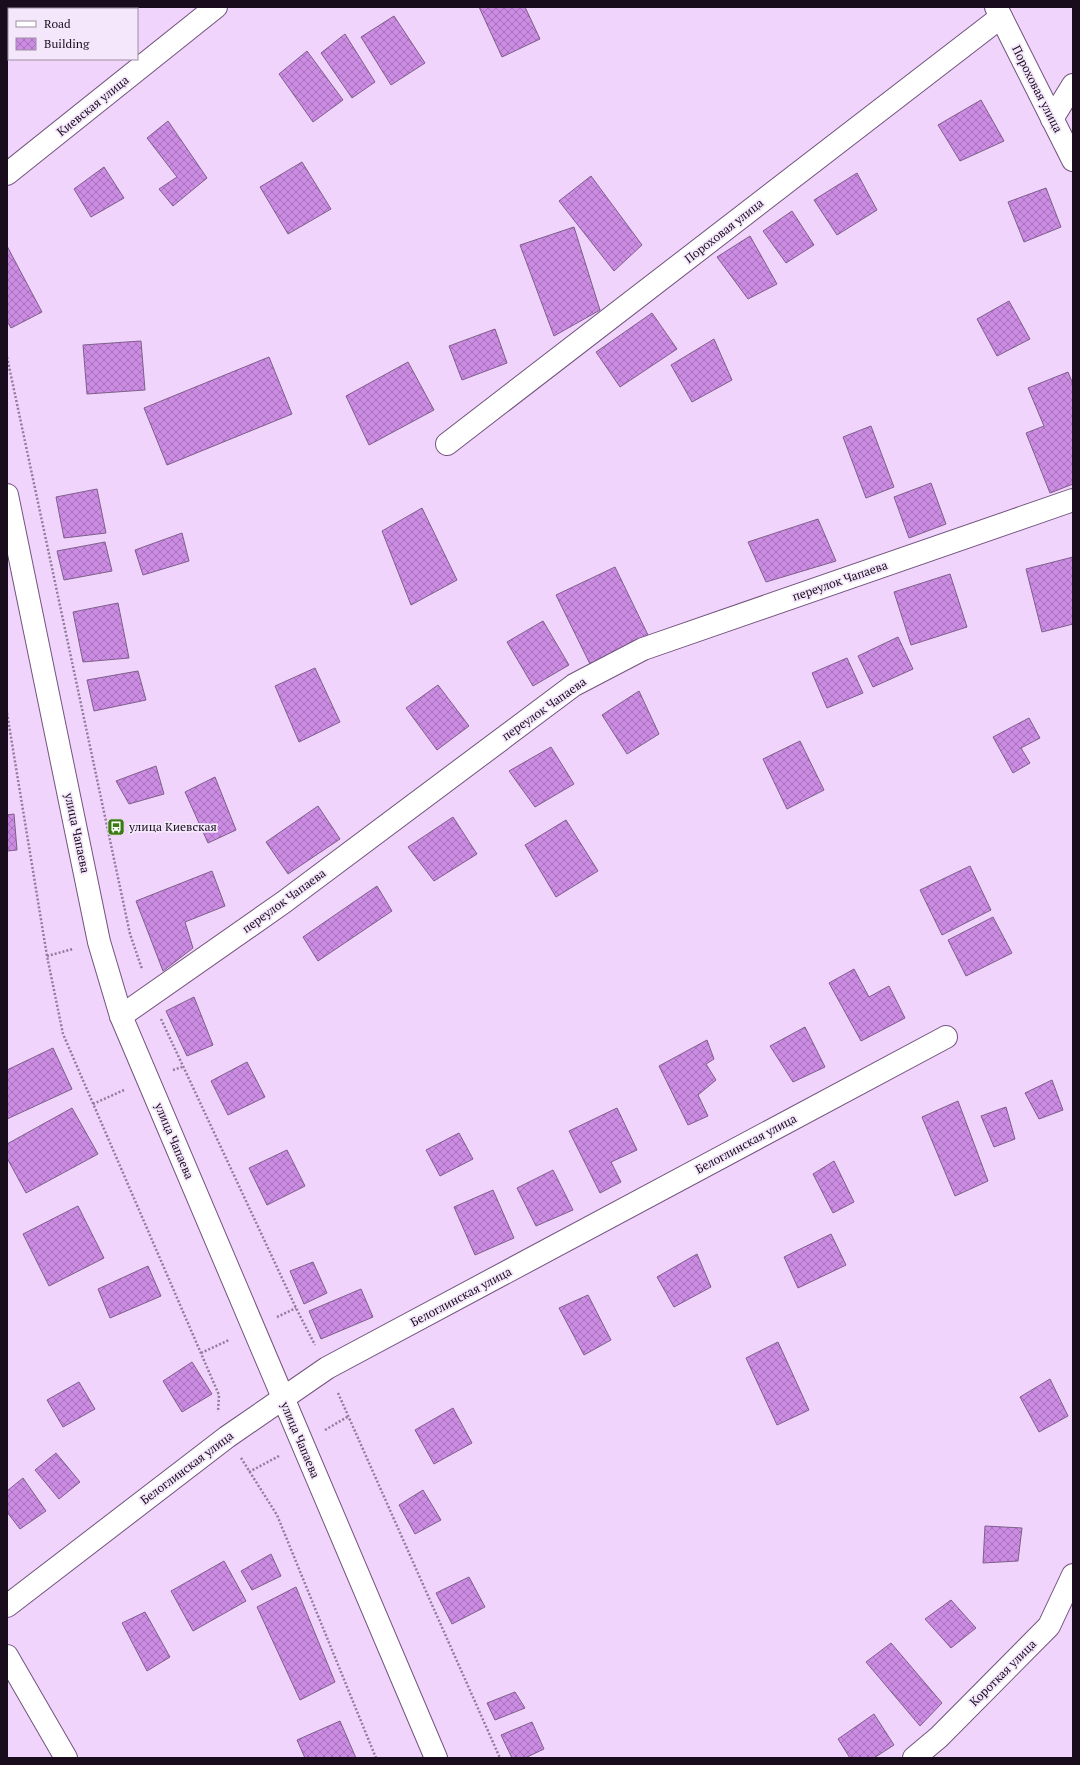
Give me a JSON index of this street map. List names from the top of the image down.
{
  "streets": {
    "street": [
      "Пороховая улица",
      "Киевская улица",
      "переулок Чапаева",
      "улица Чапаева",
      "Белоглинская улица",
      "Короткая улица"
    ]
  },
  "crossings": [
    ["переулок Чапаева", "улица Чапаева"],
    ["улица Чапаева", "Белоглинская улица"]
  ],
  "places": {
    "bus stop": ["улица Киевская"]
  },
  "legend": ["Road", "Building"]
}
